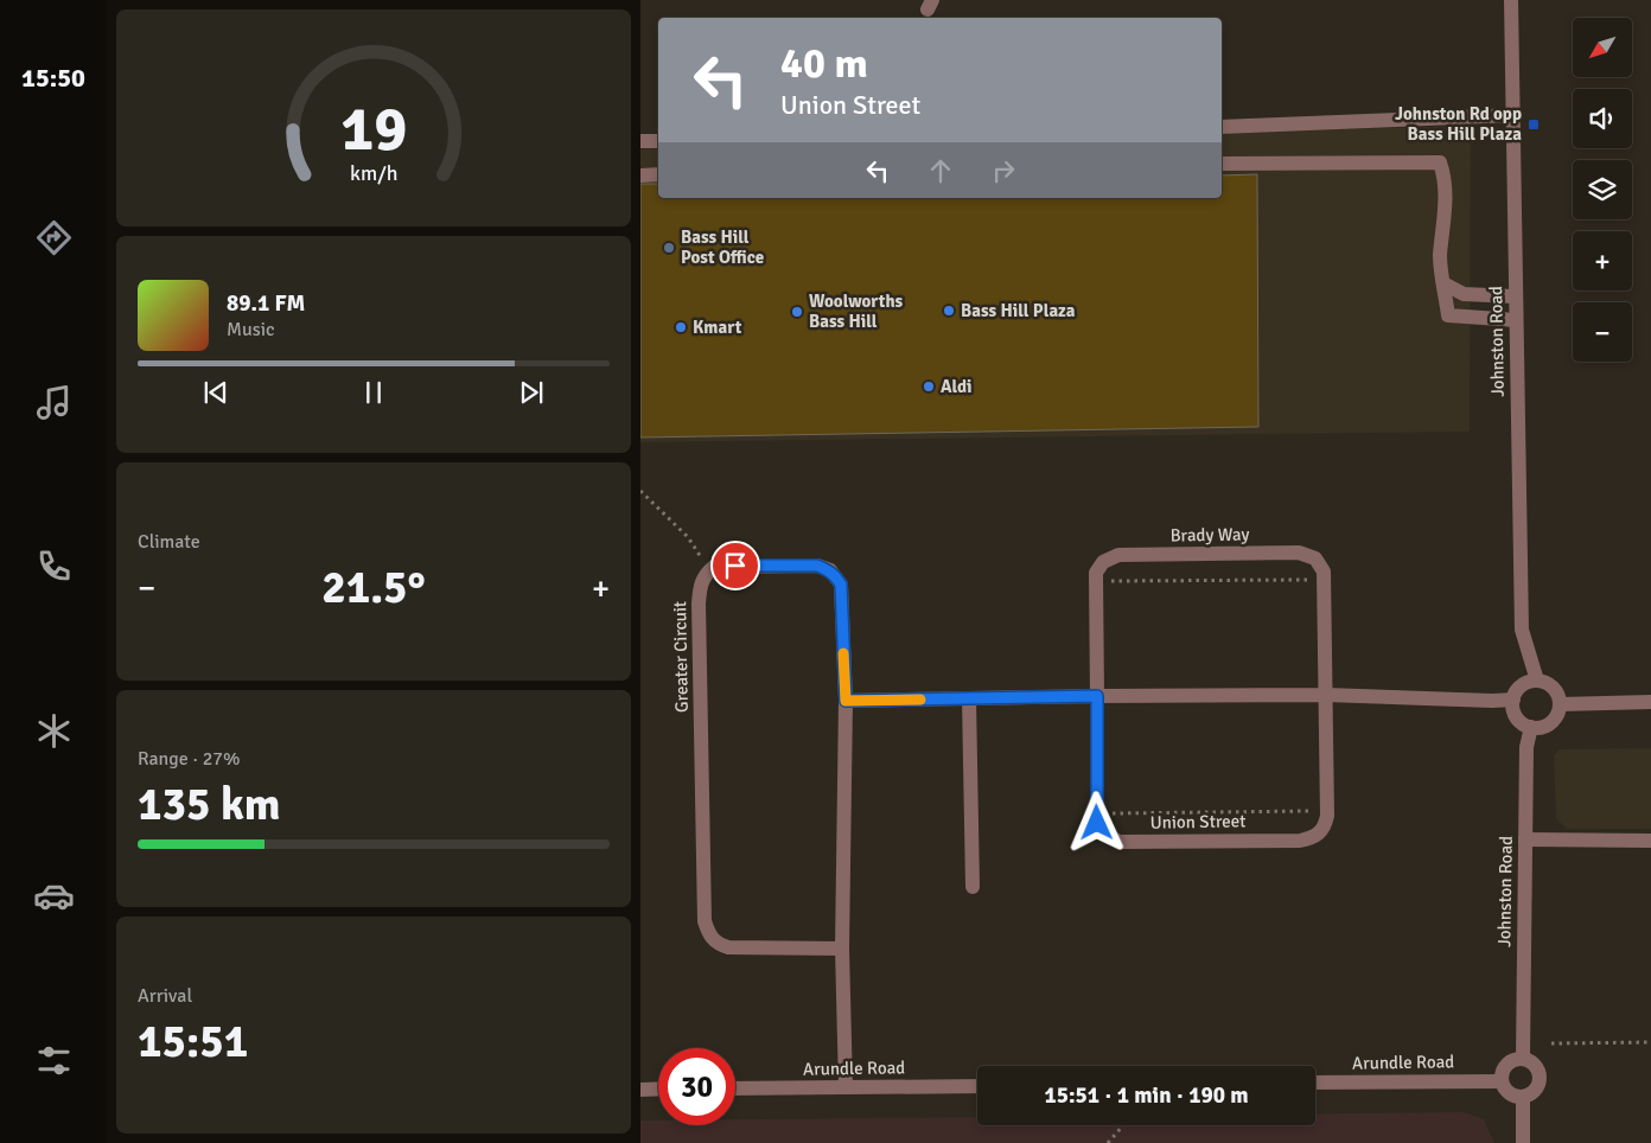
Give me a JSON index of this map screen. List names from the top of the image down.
{
  "streets": {
    "street": [
      "Johnston Road",
      "Brady Way",
      "Greater Circuit",
      "Union Street",
      "Arundle Road"
    ]
  },
  "crossings": [
    ["Johnston Road", "Arundle Road"],
    ["Brady Way", "Union Street"]
  ],
  "places": {
    "transit": ["Johnston Rd opp Bass Hill Plaza"],
    "other": [
      "Bass Hill Post Office",
      "Bass Hill Plaza",
      "Woolworths Bass Hill",
      "Kmart",
      "Aldi"
    ]
  },
  "north": "bottom left",
  "page": {
    "tabs": "15:50",
    "map_buttons": ["+", "−"],
    "turn": ["40 m", "Union Street"],
    "song": ["89.1 FM", "Music"],
    "tile": [
      "Climate",
      ["Range · 27%", "135 km"],
      ["Arrival", "15:51"]
    ],
    "heat": ["−", "21.5°", "+"],
    "limit": "30",
    "trip": "15:51 · 1 min · 190 m",
    "gauge": ["19", "km/h"]
  }
}
